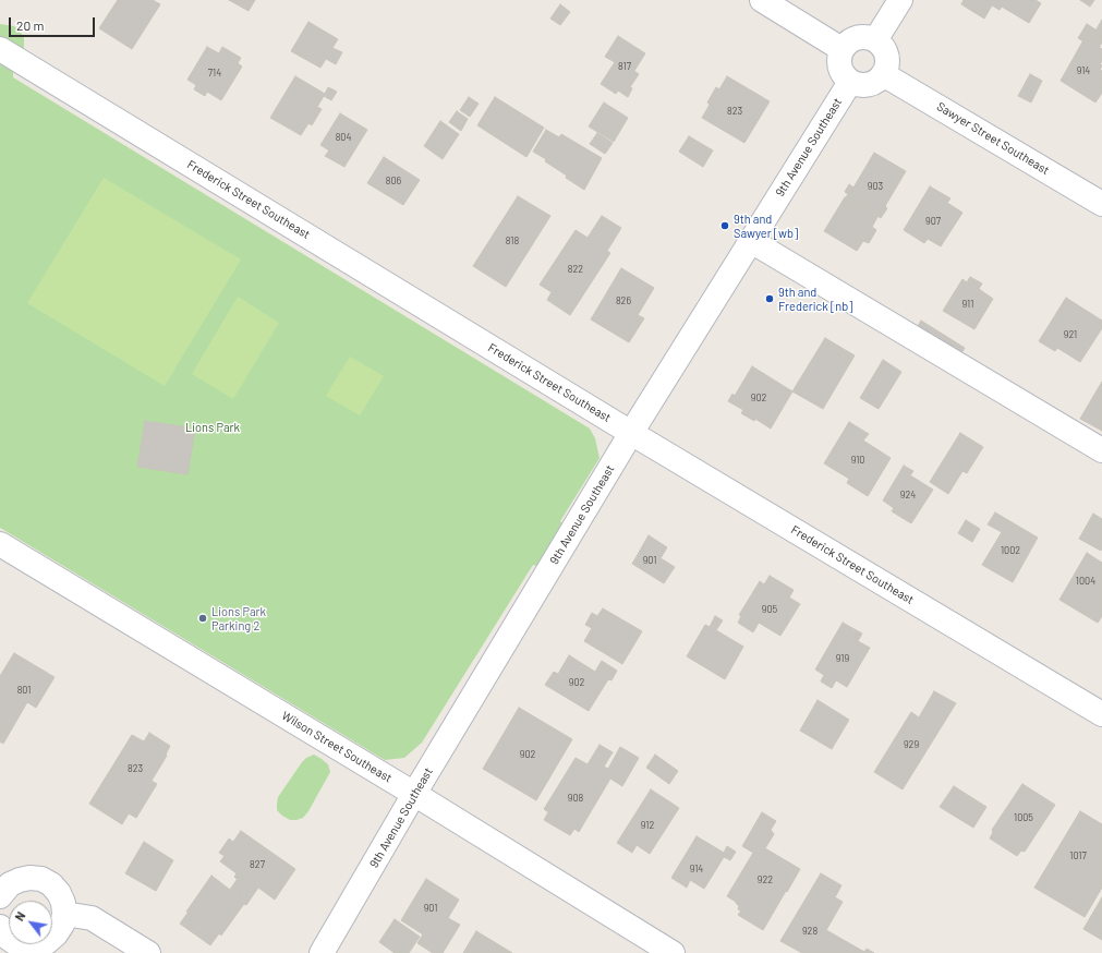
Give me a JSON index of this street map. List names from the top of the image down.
{
  "streets": {
    "street": [
      "Sawyer Street Southeast",
      "9th Avenue Southeast",
      "Frederick Street Southeast",
      "Wilson Street Southeast"
    ]
  },
  "crossings": [
    ["Sawyer Street Southeast", "9th Avenue Southeast"],
    ["9th Avenue Southeast", "Frederick Street Southeast"],
    ["9th Avenue Southeast", "Wilson Street Southeast"]
  ],
  "parks": ["Lions Park"],
  "places": ["9th and Sawyer [wb]", "9th and Frederick [nb]", "Lions Park Parking 2"],
  "house_numbers": [
    "817",
    "914",
    "714",
    "823",
    "804",
    "806",
    "903",
    "907",
    "818",
    "822",
    "826",
    "911",
    "921",
    "902",
    "910",
    "924",
    "1002",
    "901",
    "1004",
    "905",
    "919",
    "902",
    "801",
    "929",
    "902",
    "823",
    "908",
    "1005",
    "912",
    "1017",
    "827",
    "914",
    "922",
    "901",
    "928"
  ],
  "scale_bar": "20 m",
  "north": "top left"
}
